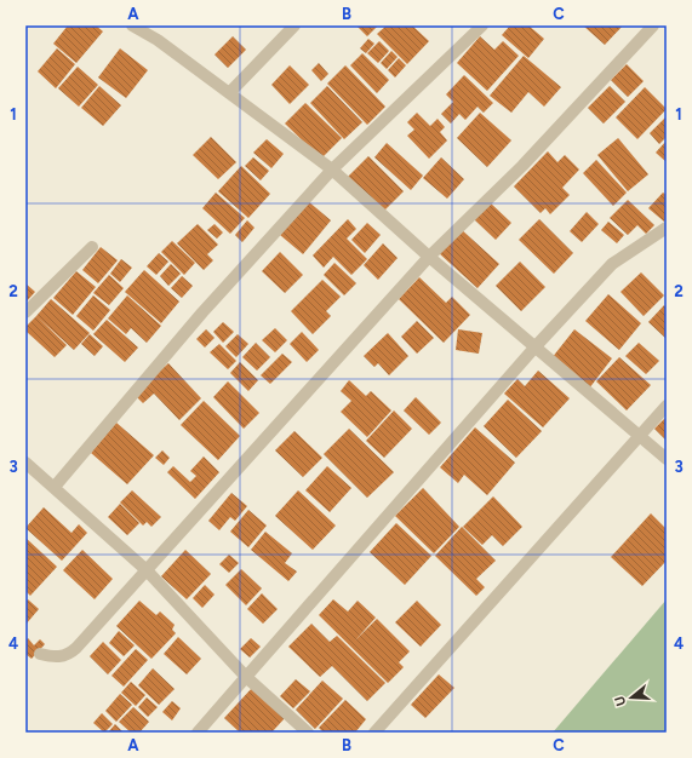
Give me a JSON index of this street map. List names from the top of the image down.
{
  "north": "left",
  "grid": {
    "columns": ["A", "B", "C"],
    "rows": [
      "1",
      "2",
      "3",
      "4"
    ]
  }
}
